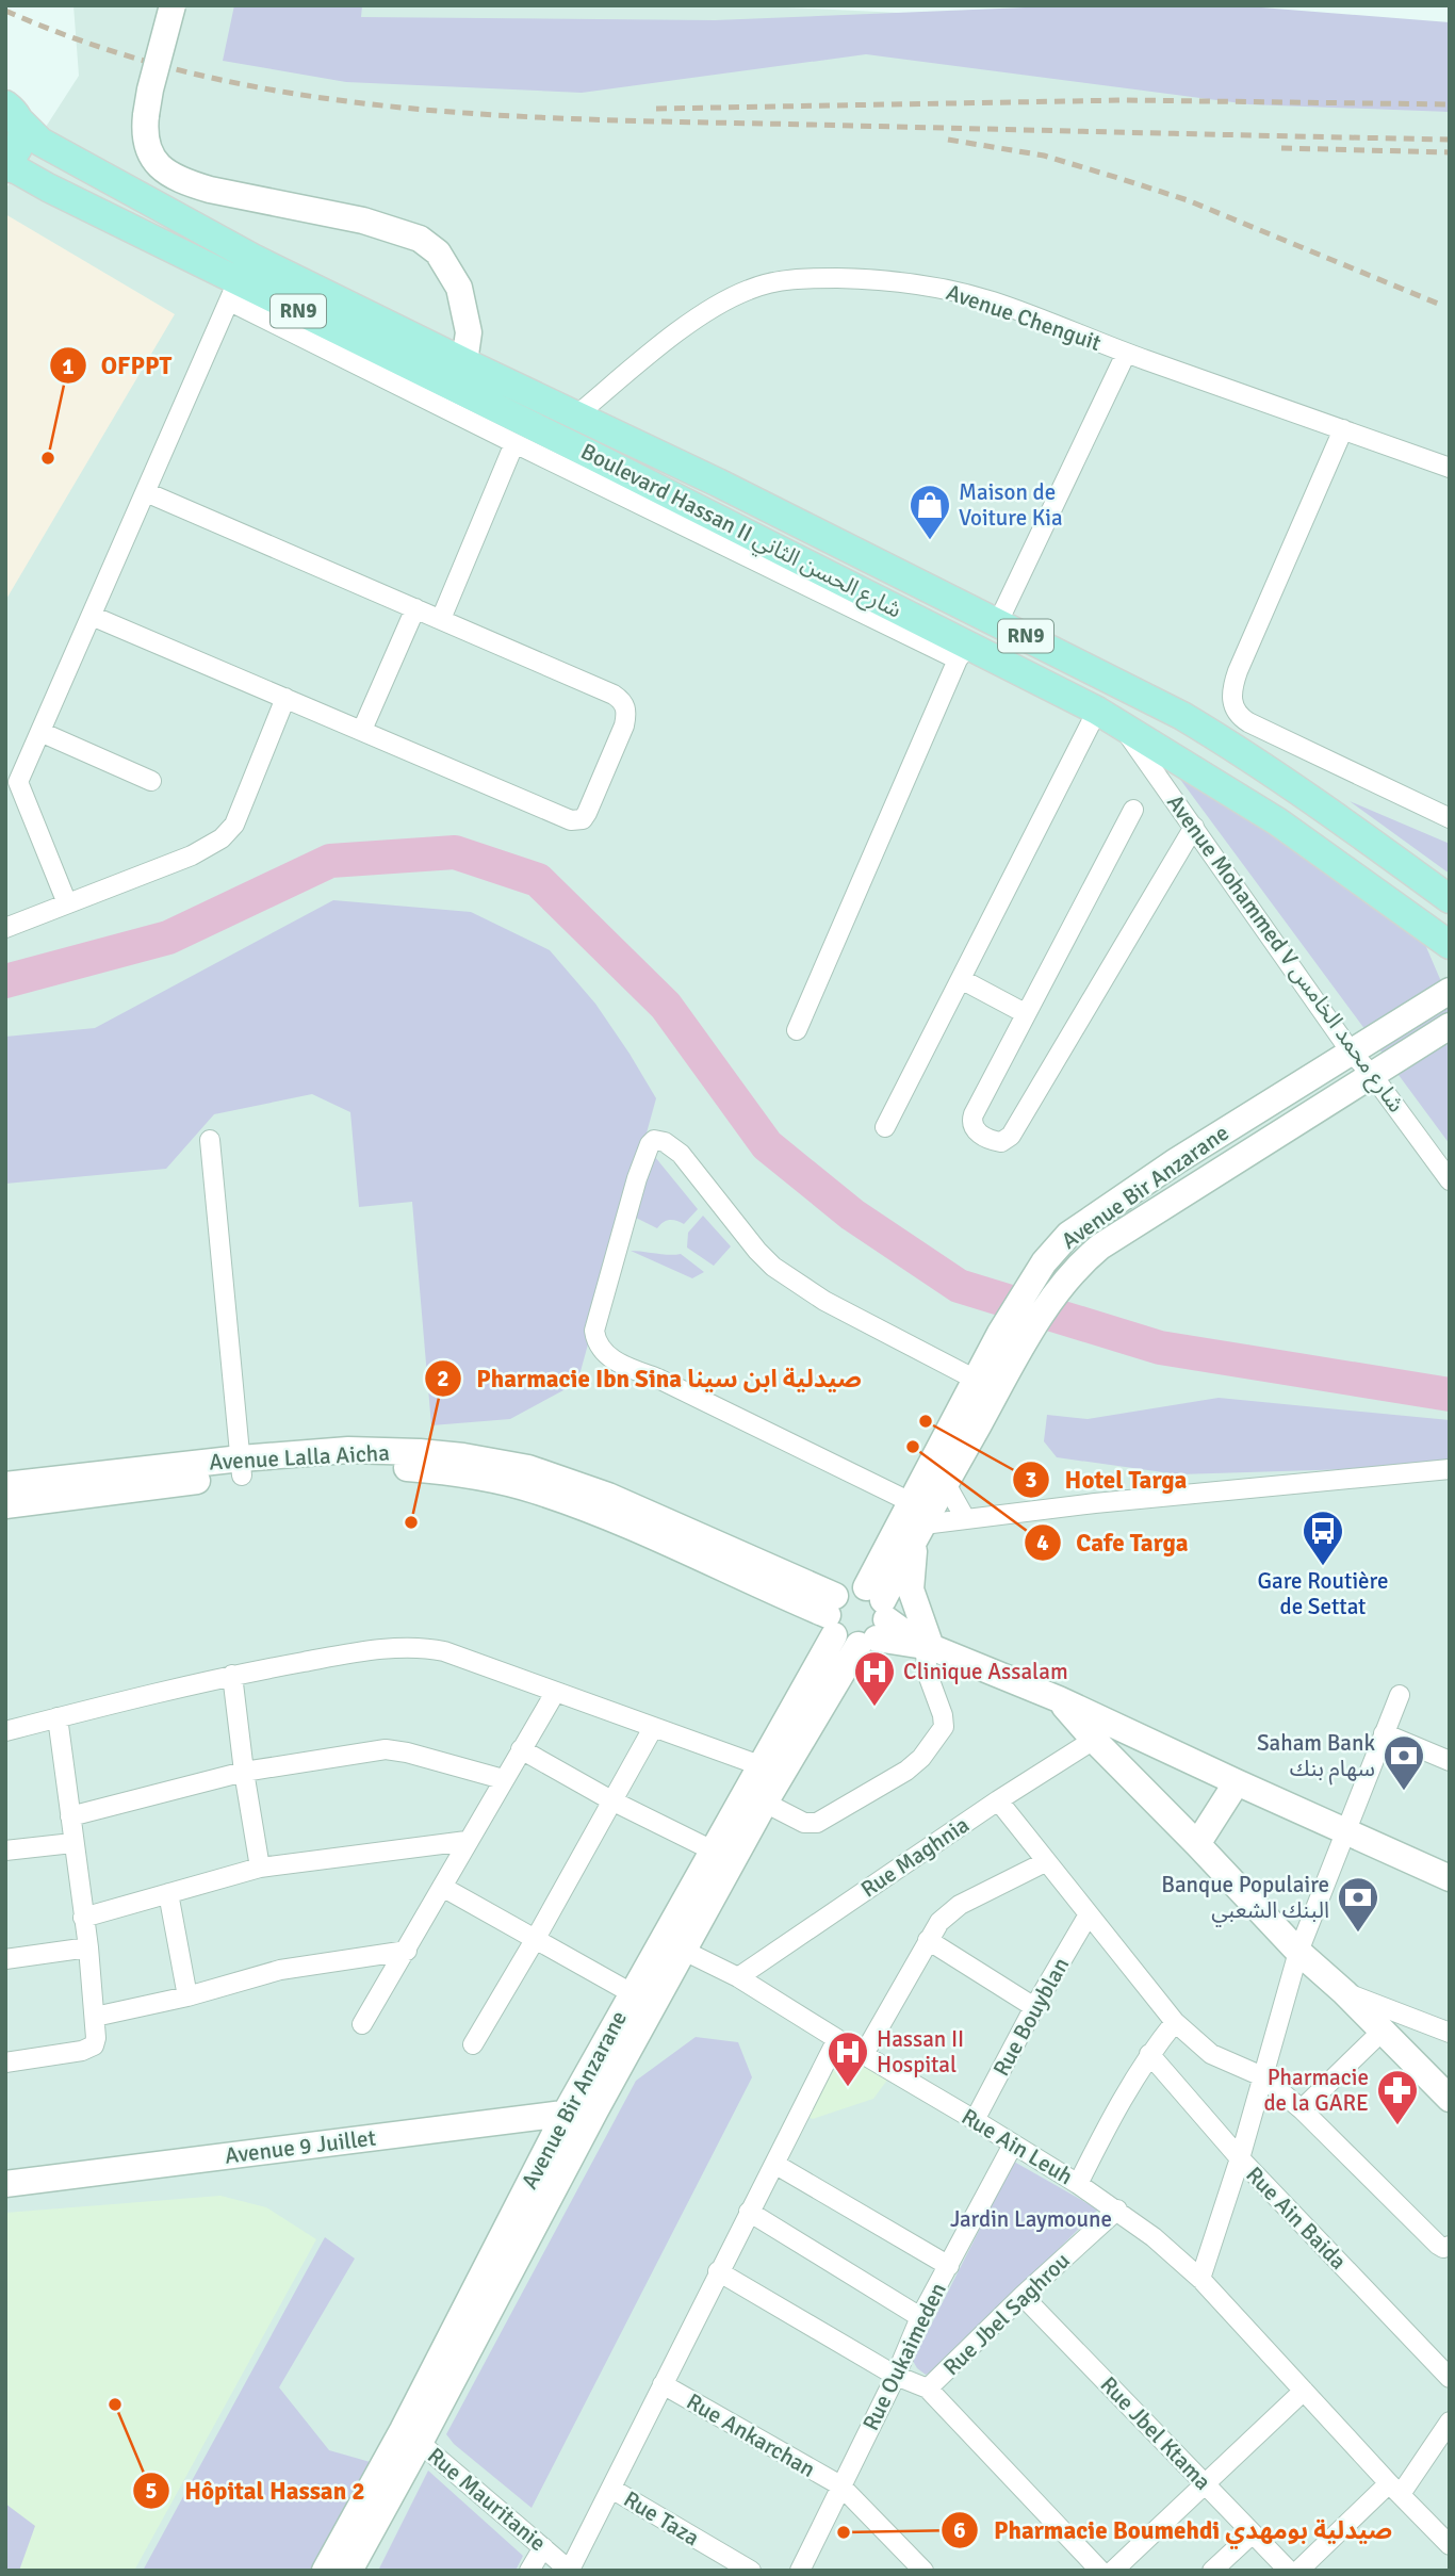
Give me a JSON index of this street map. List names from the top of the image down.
{
  "streets": {
    "main road": ["RN9", "Boulevard Hassan II شارع الحسن الثاني"],
    "street": [
      "Avenue Chenguit",
      "Avenue Mohammed V شارع محمد الخامس",
      "Avenue Bir Anzarane",
      "Avenue Lalla Aicha",
      "Rue Maghnia",
      "Rue Bouyblan",
      "Avenue 9 Juillet",
      "Rue Ain Leuh",
      "Rue Ain Baida",
      "Rue Jbel Saghrou",
      "Rue Oukaimeden",
      "Rue Jbel Ktama",
      "Rue Ankarchan",
      "Rue Mauritanie",
      "Rue Taza"
    ]
  },
  "crossings": [
    ["RN9", "Boulevard Hassan II شارع الحسن الثاني"],
    ["Avenue Chenguit", "Boulevard Hassan II شارع الحسن الثاني"],
    ["Boulevard Hassan II شارع الحسن الثاني", "Avenue Mohammed V شارع محمد الخامس"],
    ["Avenue Mohammed V شارع محمد الخامس", "Avenue Bir Anzarane"],
    ["Avenue Bir Anzarane", "Avenue Lalla Aicha"],
    ["Avenue Bir Anzarane", "Avenue 9 Juillet"],
    ["Avenue Bir Anzarane", "Rue Ain Leuh"],
    ["Avenue Bir Anzarane", "Rue Mauritanie"],
    ["Rue Maghnia", "Rue Ain Leuh"],
    ["Rue Bouyblan", "Rue Ain Leuh"],
    ["Rue Ain Leuh", "Rue Jbel Saghrou"],
    ["Rue Ain Leuh", "Rue Oukaimeden"],
    ["Rue Jbel Saghrou", "Rue Jbel Ktama"],
    ["Rue Oukaimeden", "Rue Ankarchan"]
  ],
  "parks": ["Jardin Laymoune"],
  "places": {
    "other": [
      "OFPPT",
      "Hotel Targa",
      "Cafe Targa",
      "Pharmacie Ibn Sina صيدلية ابن سينا",
      "Hôpital Hassan 2",
      "Pharmacie Boumehdi صيدلية بومهدي"
    ],
    "shop": ["Maison de Voiture Kia"],
    "bus stop": ["Gare Routière de Settat"],
    "hospital": ["Clinique Assalam", "Hassan II Hospital"],
    "bank": ["Saham Bank سهام بنك", "Banque Populaire البنك الشعبي"],
    "pharmacy": ["Pharmacie de la GARE"]
  }
}
